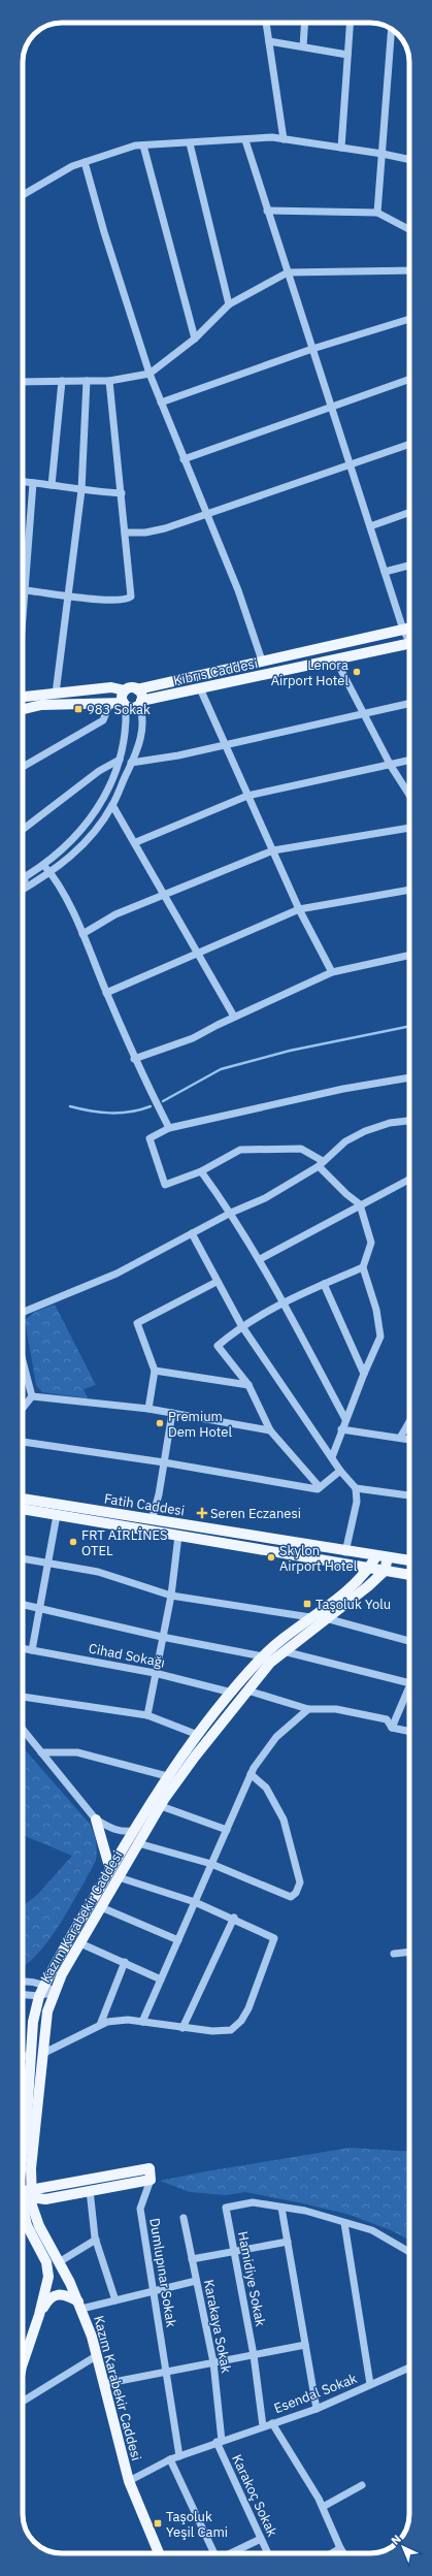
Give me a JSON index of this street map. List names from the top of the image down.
{
  "streets": {
    "main road": ["Kıbrıs Caddesi", "Fatih Caddesi", "Kazım Karabekir Caddesi"],
    "street": [
      "Cihad Sokağı",
      "Dumlupınar Sokak",
      "Hamidiye Sokak",
      "Karakaya Sokak",
      "Esendal Sokak",
      "Karakoç Sokak"
    ]
  },
  "crossings": [
    ["Fatih Caddesi", "Kazım Karabekir Caddesi"],
    ["Cihad Sokağı", "Kazım Karabekir Caddesi"],
    ["Kazım Karabekir Caddesi", "Esendal Sokak"],
    ["Dumlupınar Sokak", "Esendal Sokak"],
    ["Hamidiye Sokak", "Esendal Sokak"],
    ["Karakaya Sokak", "Esendal Sokak"],
    ["Karakaya Sokak", "Karakoç Sokak"],
    ["Esendal Sokak", "Karakoç Sokak"]
  ],
  "places": {
    "other": [
      "Lenora Airport Hotel",
      "Premium Dem Hotel",
      "FRT AİRLİNES OTEL",
      "Skylon Airport Hotel"
    ],
    "transit": ["983 Sokak", "Taşoluk Yolu", "Taşoluk Yeşil Cami"],
    "health": ["Seren Eczanesi"]
  },
  "north": "top left"
}
